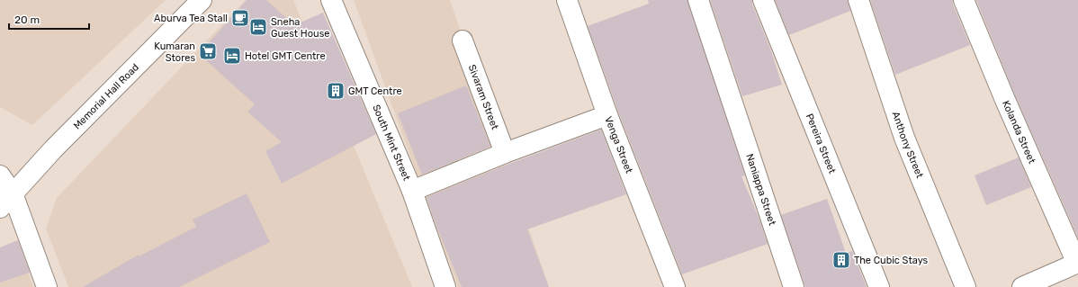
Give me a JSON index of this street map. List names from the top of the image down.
{
  "streets": {
    "street": [
      "Memorial Hall Road",
      "Sivaram Street",
      "Kolanda Street",
      "South Mint Street",
      "Venga Street",
      "Pereira Street",
      "Anthony Street",
      "Naniappa Street"
    ]
  },
  "places": {
    "cafe": ["Aburva Tea Stall"],
    "hotel": ["Sneha Guest House", "Hotel GMT Centre"],
    "supermarket": ["Kumaran Stores"],
    "building": ["GMT Centre", "The Cubic Stays"]
  },
  "scale_bar": "20 m"
}
